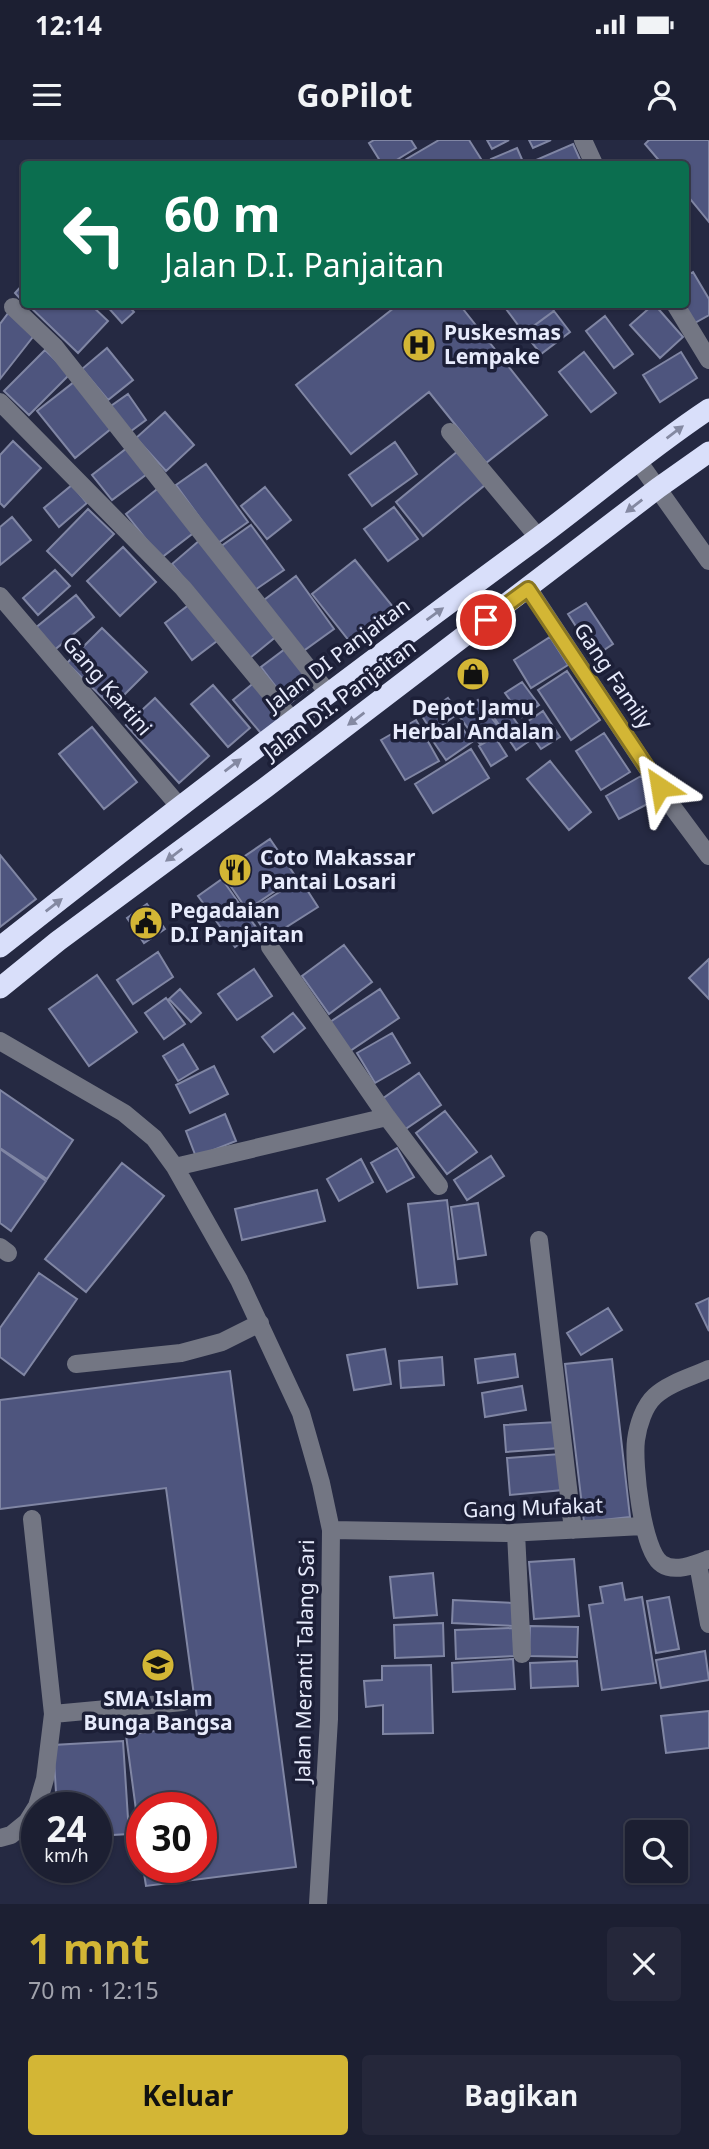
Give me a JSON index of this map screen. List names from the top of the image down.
{
  "streets": {
    "highway": ["Jalan DI Panjaitan", "Jalan D.I. Panjaitan"],
    "street": [
      "Gang Family",
      "Gang Kartini",
      "Gang Mufakat",
      "Jalan Meranti Talang Sari"
    ]
  },
  "crossings": [
    ["Jalan DI Panjaitan", "Gang Kartini"],
    ["Gang Family", "Jalan D.I. Panjaitan"],
    ["Gang Mufakat", "Jalan Meranti Talang Sari"]
  ],
  "one_way": ["Jalan DI Panjaitan", "Jalan D.I. Panjaitan"],
  "places": {
    "hospital": ["Puskesmas Lempake"],
    "shop": ["Depot Jamu Herbal Andalan"],
    "restaurant": ["Coto Makassar Pantai Losari"],
    "public building": ["Pegadaian D.I Panjaitan"],
    "school or university": ["SMA Islam Bunga Bangsa"]
  },
  "page": {
    "status": "12:14",
    "header": "GoPilot",
    "turn": ["60 m", "Jalan D.I. Panjaitan"],
    "speed": "24 km/h",
    "limit": "30",
    "heading": ["1 mnt", "70 m · 12:15"],
    "buttons": ["Keluar", "Bagikan"]
  }
}
